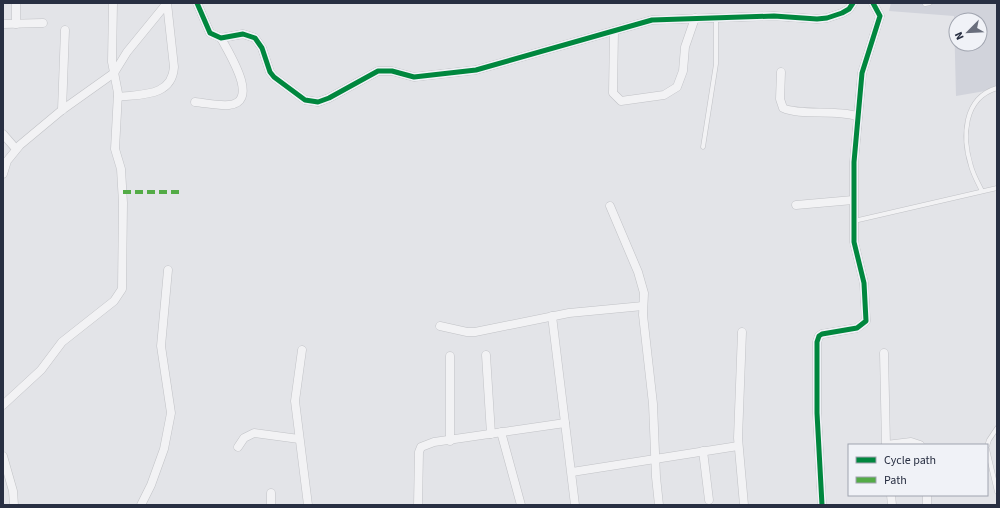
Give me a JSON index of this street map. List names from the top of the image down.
{
  "legend": ["Cycle path", "Path"],
  "north": "bottom left"
}
